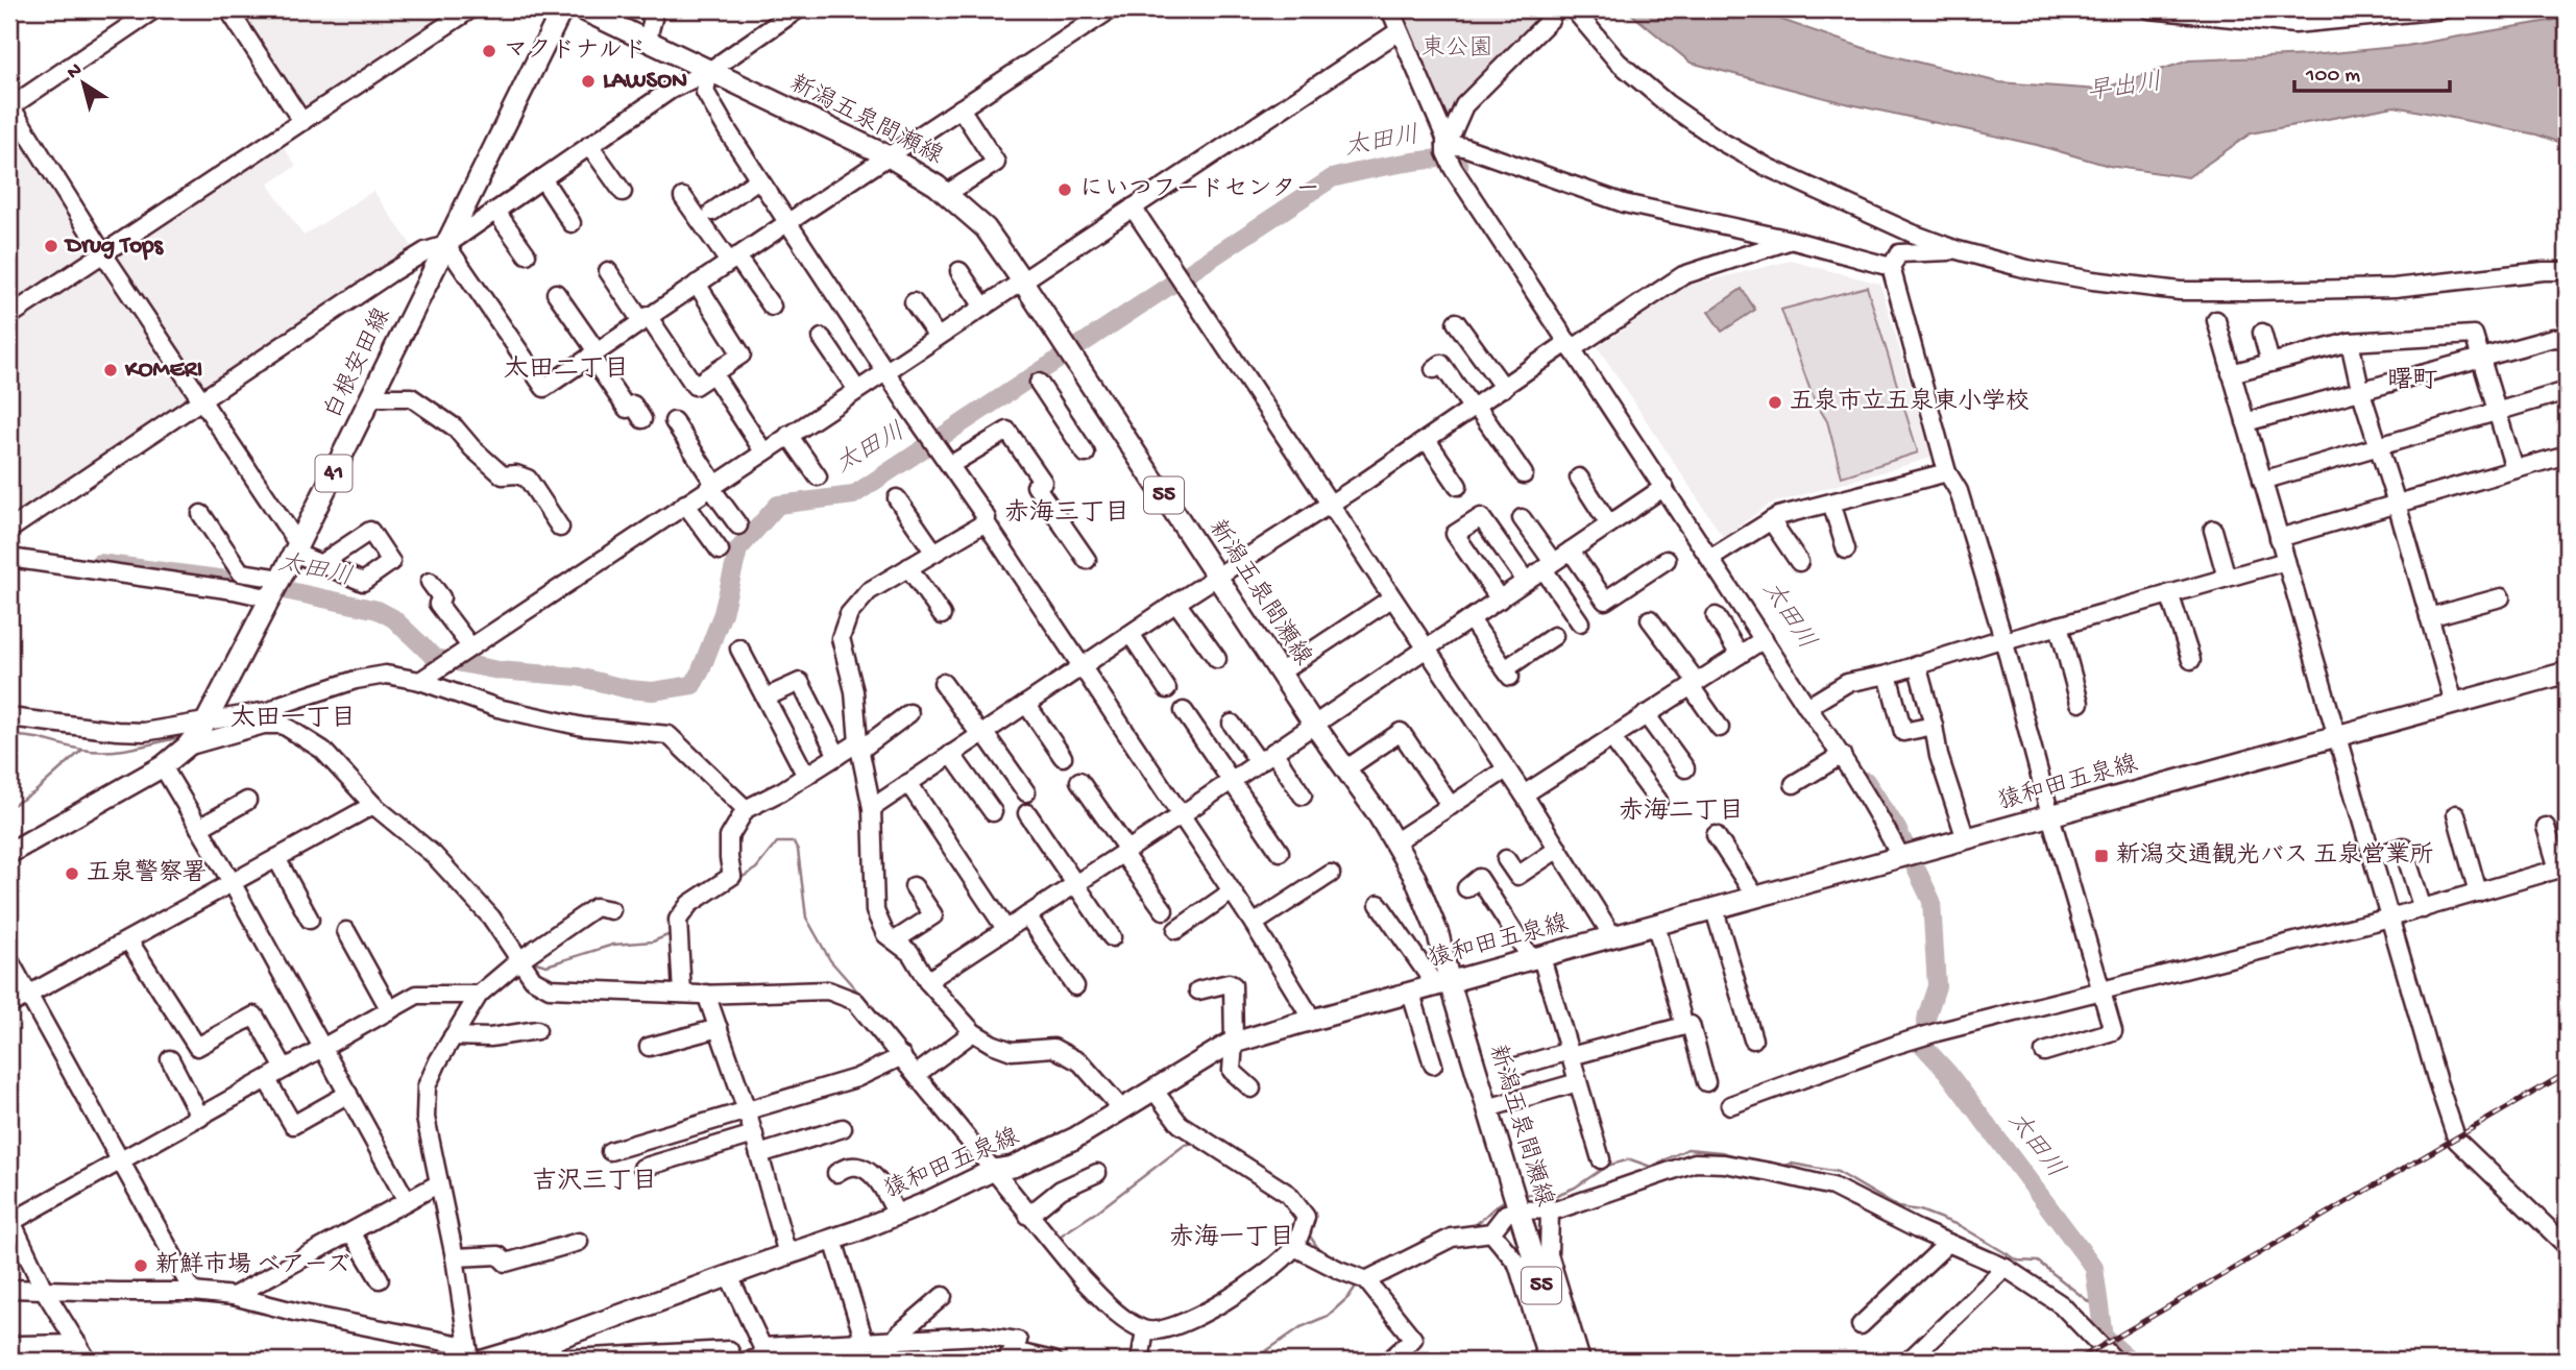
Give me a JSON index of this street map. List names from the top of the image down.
{
  "streets": {
    "main road": [
      "新潟五泉間瀬線",
      "白根安田線",
      "41",
      "55",
      "猿和田五泉線"
    ]
  },
  "crossings": [
    ["新潟五泉間瀬線", "猿和田五泉線"]
  ],
  "districts": [
    "太田二丁目",
    "曙町",
    "赤海三丁目",
    "太田一丁目",
    "赤海二丁目",
    "吉沢三丁目",
    "赤海一丁目"
  ],
  "water": ["早出川", "太田川"],
  "parks": ["東公園"],
  "places": {
    "other": [
      "マクドナルド",
      "LAWSON",
      "にいつフードセンター",
      "Drug Tops",
      "KOMERI",
      "五泉市立五泉東小学校",
      "五泉警察署",
      "新鮮市場 ベアーズ"
    ],
    "transit": ["新潟交通観光バス 五泉営業所"]
  },
  "scale_bar": "100 m",
  "north": "top left"
}
